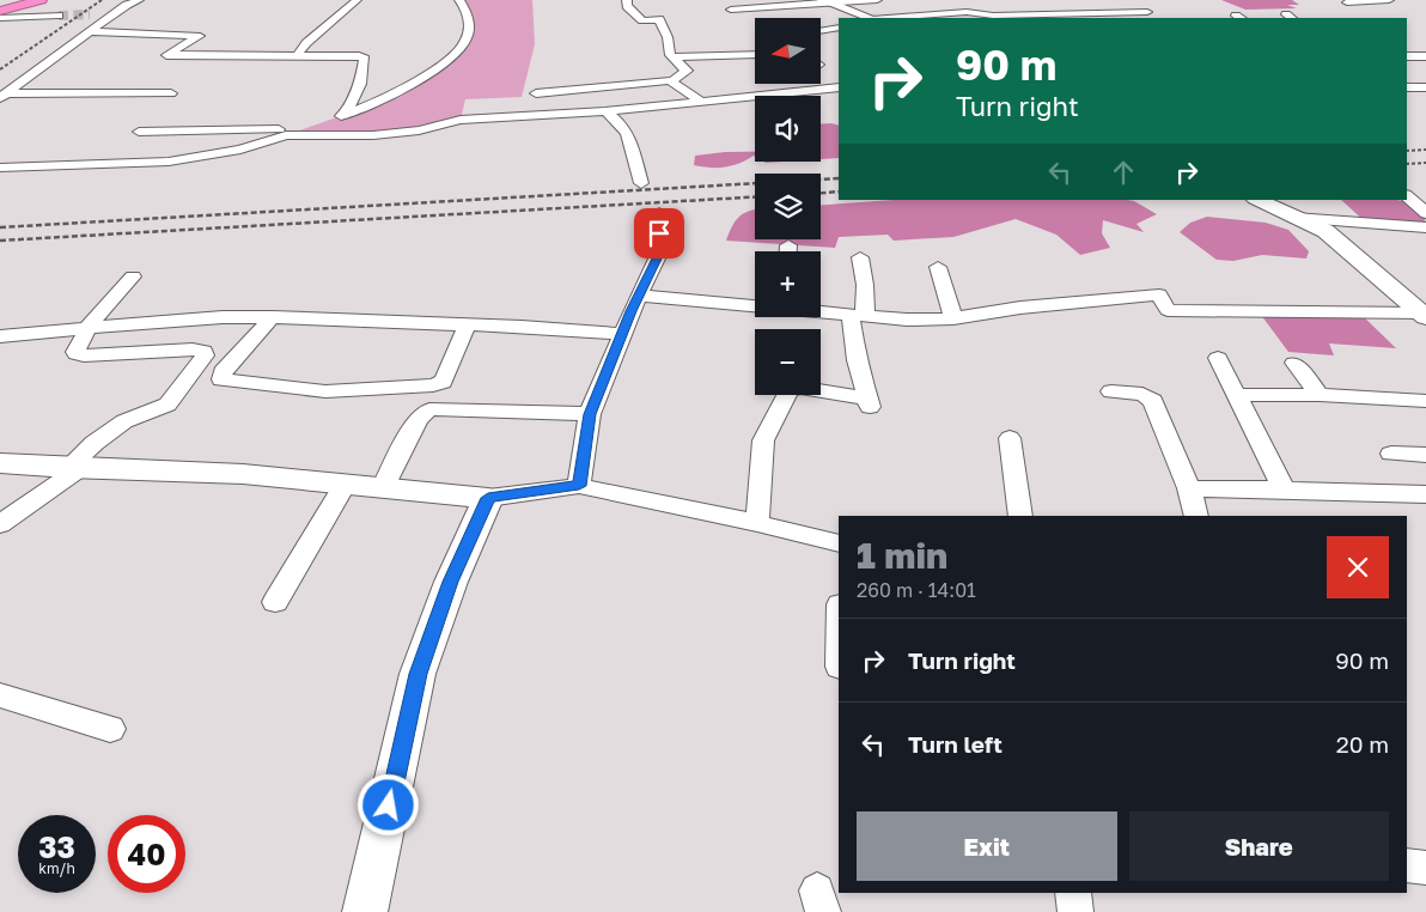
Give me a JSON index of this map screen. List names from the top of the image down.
{
  "north": "left",
  "page": {
    "map_buttons": ["+", "−"],
    "turn": ["90 m", "Turn right"],
    "heading": ["1 min", "260 m · 14:01"],
    "list": [
      {
        "name": "Turn right",
        "value": "90 m"
      },
      {
        "name": "Turn left",
        "value": "20 m"
      }
    ],
    "buttons": ["Exit", "Share"],
    "speed": "33 km/h",
    "limit": "40"
  }
}
